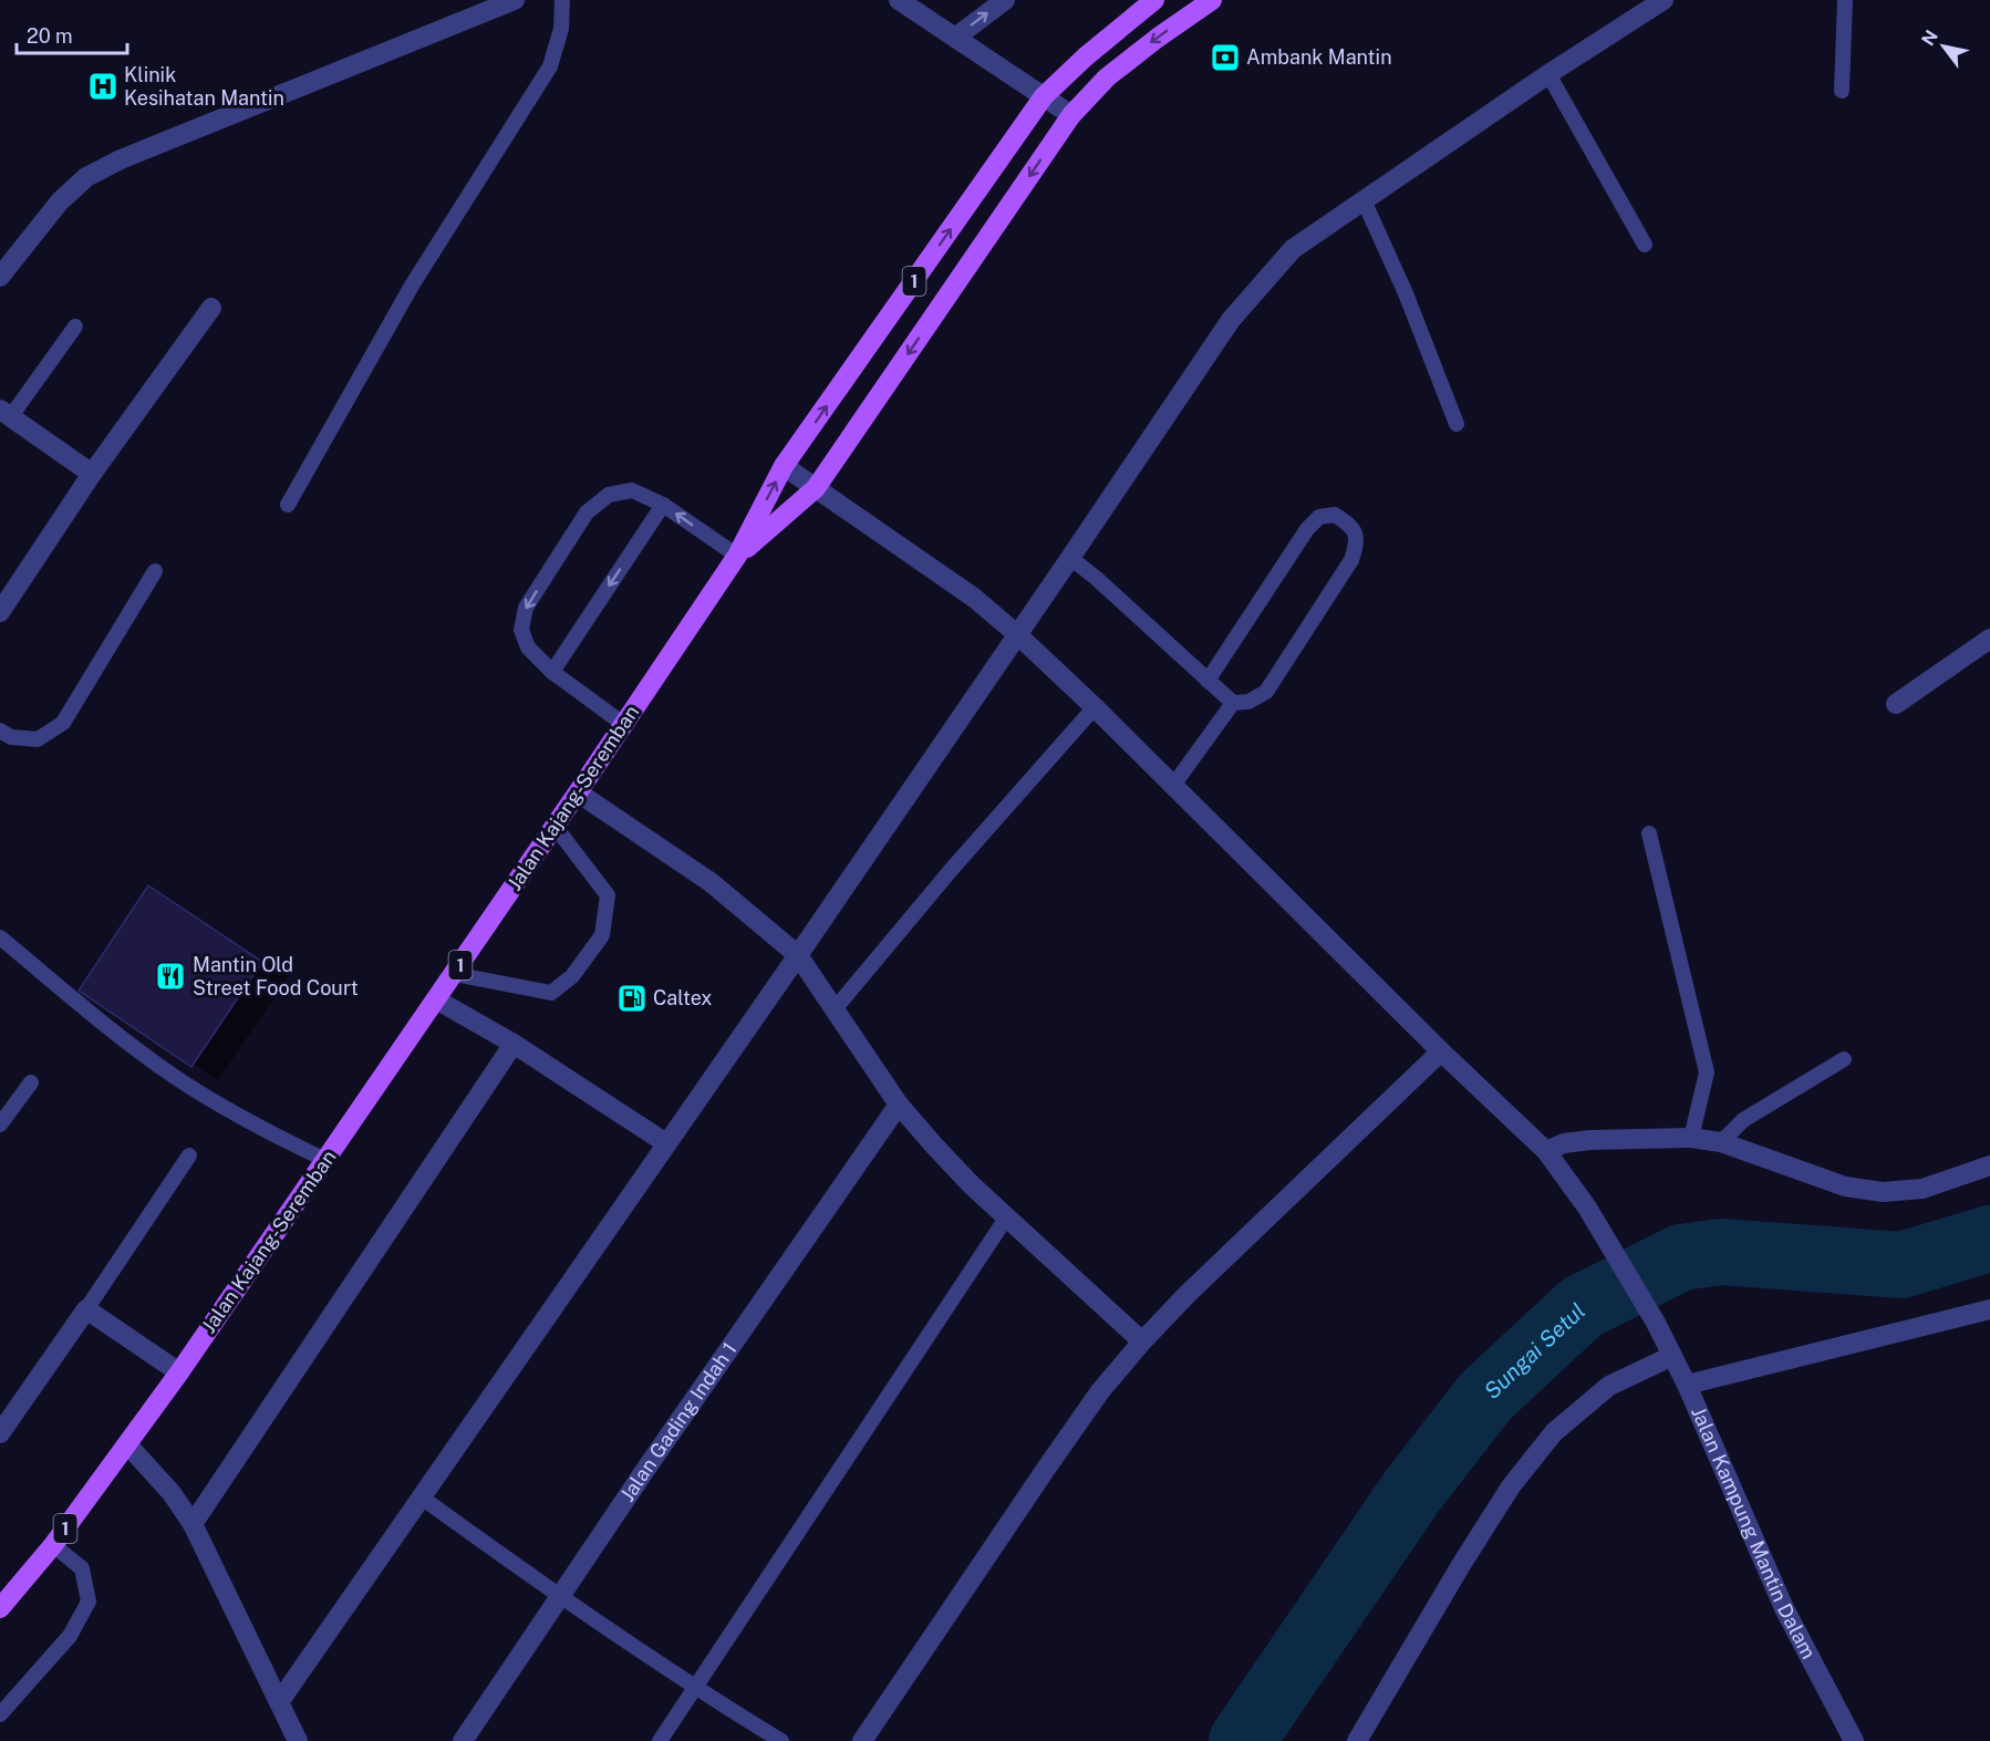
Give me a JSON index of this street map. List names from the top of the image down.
{
  "streets": {
    "main road": ["1", "Jalan Kajang-Seremban"],
    "street": ["Jalan Gading Indah 1", "Jalan Kampung Mantin Dalam"]
  },
  "crossings": [
    ["Jalan Kajang-Seremban", "Jalan Kampung Mantin Dalam"]
  ],
  "water": ["Sungai Setul"],
  "places": {
    "bank": ["Ambank Mantin"],
    "hospital": ["Klinik Kesihatan Mantin"],
    "restaurant": ["Mantin Old Street Food Court"],
    "fuel station": ["Caltex"]
  },
  "scale_bar": "20 m",
  "north": "top left"
}
